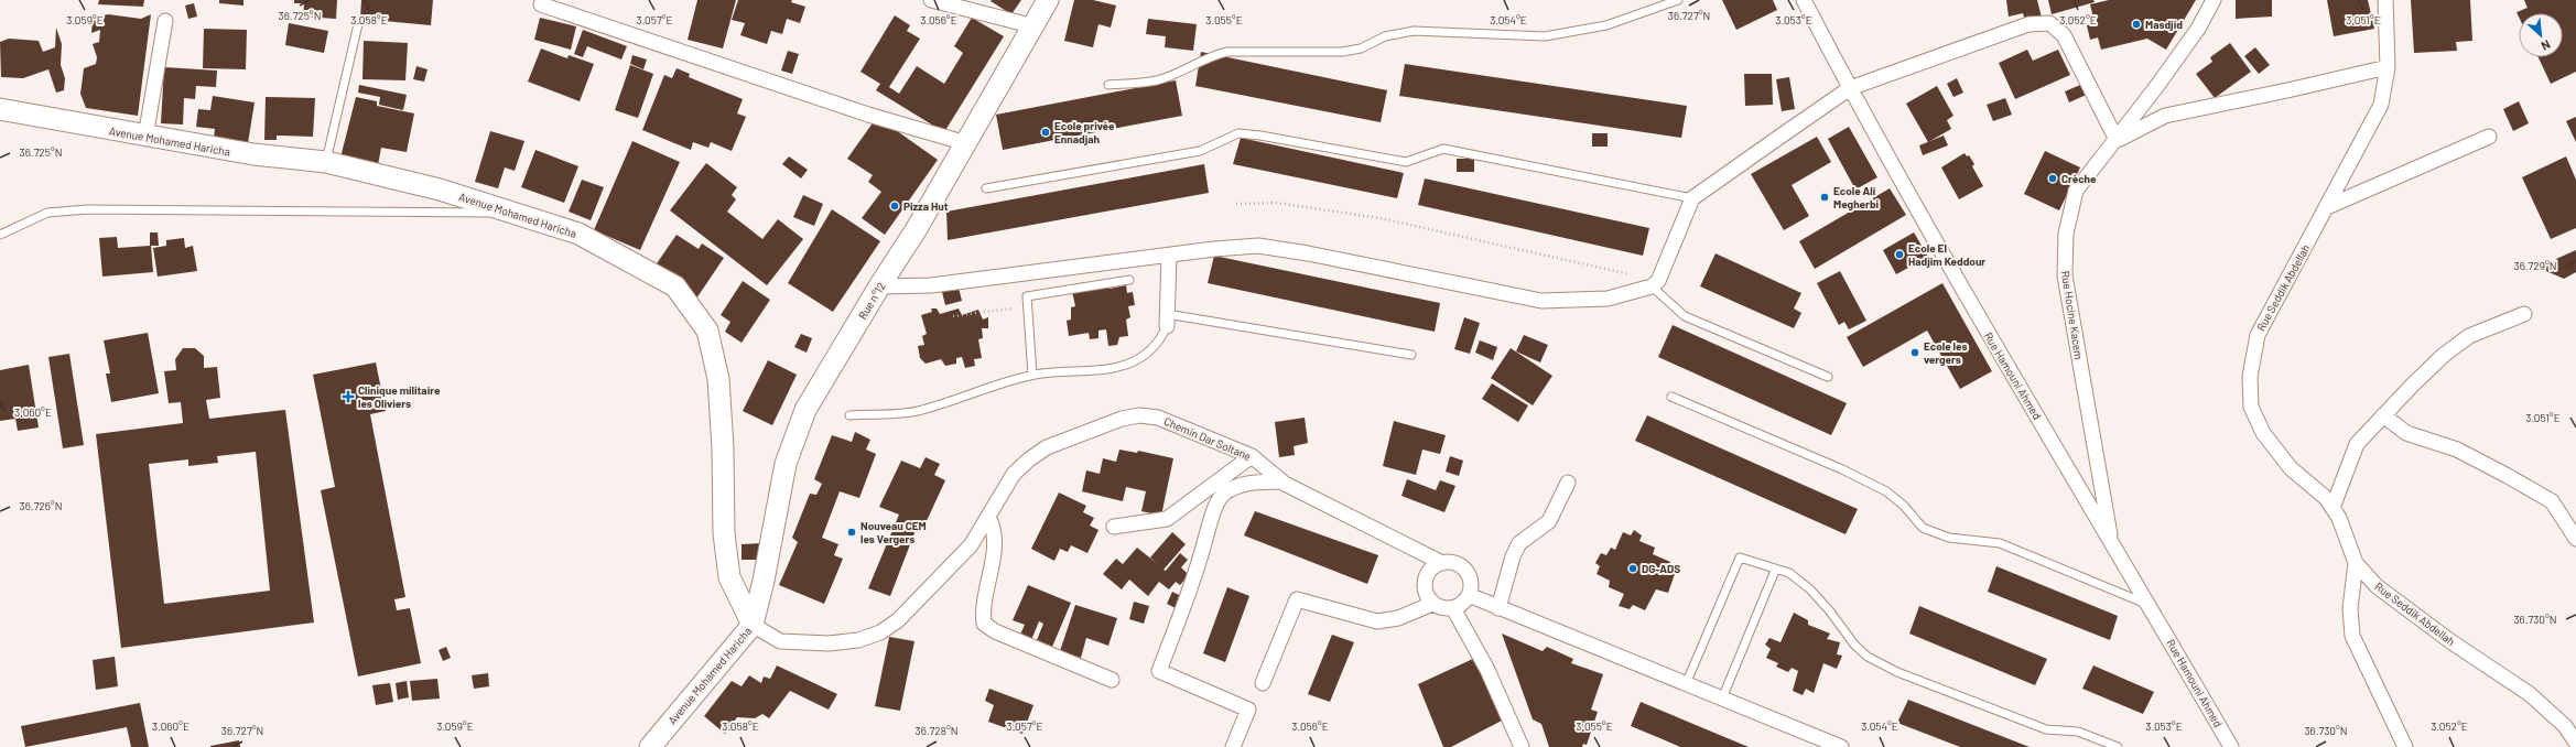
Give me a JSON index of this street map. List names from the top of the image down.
{
  "streets": {
    "street": [
      "Avenue Mohamed Haricha",
      "Rue Seddik Abdellah",
      "Rue n°12",
      "Rue Hocine Kacem",
      "Rue Hamouni Ahmed",
      "Chemin Dar Soltane"
    ]
  },
  "crossings": [
    ["Avenue Mohamed Haricha", "Rue n°12"],
    ["Avenue Mohamed Haricha", "Chemin Dar Soltane"],
    ["Rue n°12", "Chemin Dar Soltane"],
    ["Rue Hocine Kacem", "Rue Hamouni Ahmed"]
  ],
  "places": {
    "other": [
      "Masdjid",
      "Ecole privée Ennadjah",
      "Crèche",
      "Ecole Ali Megherbi",
      "Pizza Hut",
      "Ecole El Hadjim Keddour",
      "Ecole les vergers",
      "Nouveau CEM les Vergers",
      "DG-ADS"
    ],
    "health": ["Clinique militaire les Oliviers"]
  },
  "north": "bottom right",
  "coordinates": [
    "36.725°N",
    "36.727°N",
    "3.059°E",
    "3.058°E",
    "3.057°E",
    "3.056°E",
    "3.055°E",
    "3.054°E",
    "3.053°E",
    "3.052°E",
    "3.051°E",
    "36.729°N",
    "3.060°E",
    "36.726°N",
    "36.730°N",
    "36.728°N"
  ]
}
